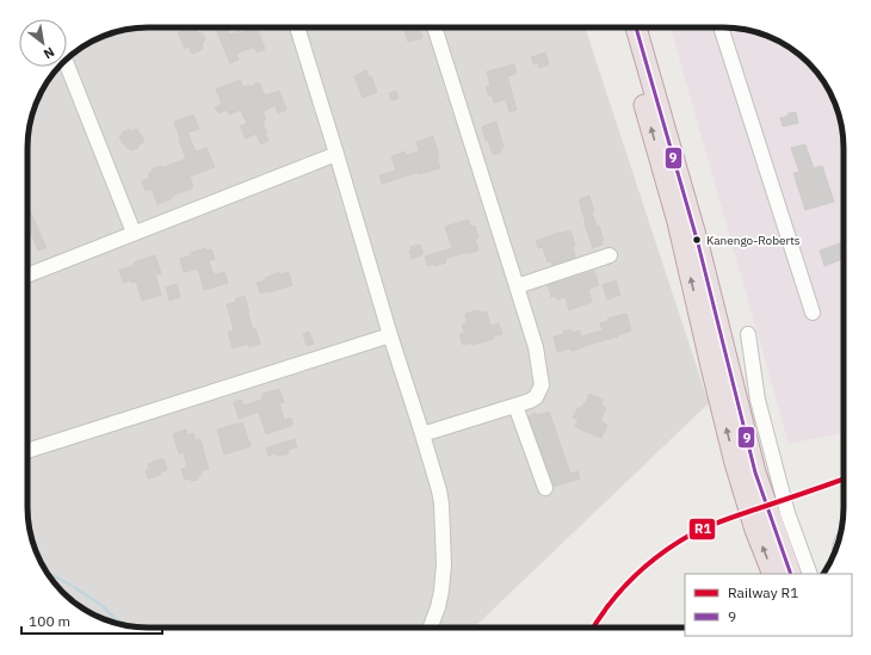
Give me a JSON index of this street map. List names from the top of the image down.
{
  "places": ["Kanengo-Roberts"],
  "lines": ["transit line 9", "rail line R1"],
  "legend": ["Railway R1", "9"],
  "scale_bar": "100 m",
  "north": "bottom right"
}
